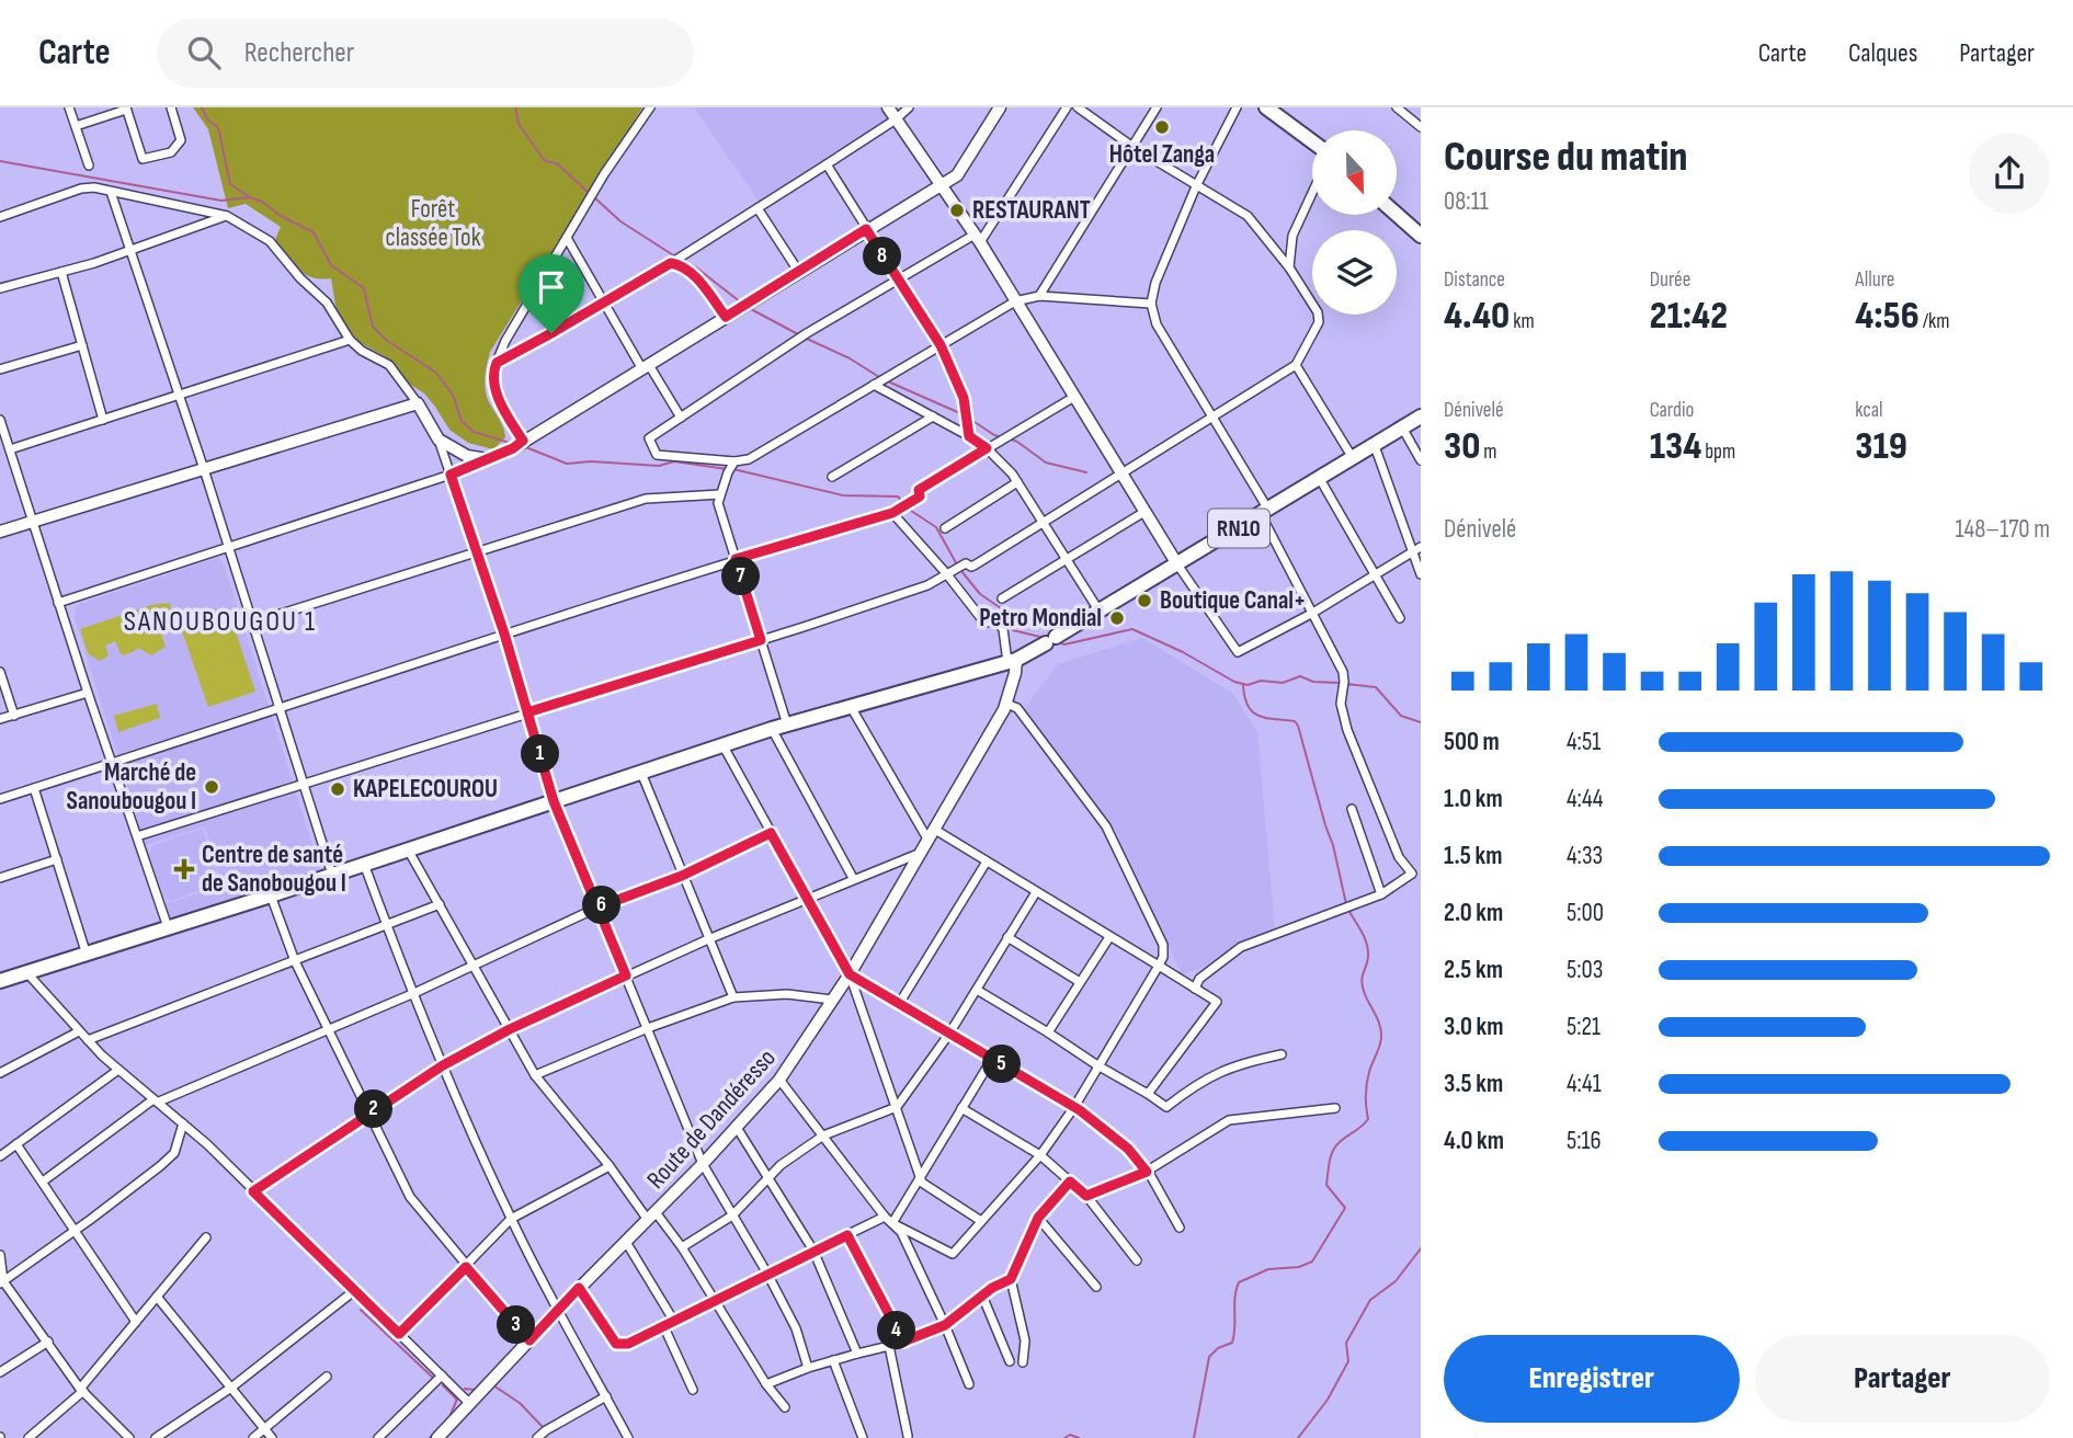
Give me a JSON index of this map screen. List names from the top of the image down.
{
  "streets": {
    "highway": ["RN10"],
    "street": ["Route de Dandéresso"]
  },
  "crossings": [
    ["RN10", "Route de Dandéresso"]
  ],
  "districts": ["SANOUBOUGOU 1"],
  "parks": ["Forêt classée Tok"],
  "places": {
    "other": [
      "Hôtel Zanga",
      "RESTAURANT",
      "Boutique Canal+",
      "Petro Mondial",
      "Marché de Sanoubougou I",
      "KAPELECOUROU"
    ],
    "health": ["Centre de santé de Sanobougou I"]
  },
  "north": "bottom",
  "page": {
    "header": "Carte",
    "search": "Rechercher",
    "nav": ["Carte", "Calques", "Partager"],
    "heading": ["Course du matin", "08:11"],
    "pins": [
      "8",
      "7",
      "1",
      "6",
      "5",
      "2",
      "3",
      "4"
    ],
    "stats": [
      ["Distance", "4.40 km"],
      ["Durée", "21:42"],
      ["Allure", "4:56 /km"],
      ["Dénivelé", "30 m"],
      ["Cardio", "134 bpm"],
      ["kcal", "319"]
    ],
    "chart": ["Dénivelé", "148–170 m"],
    "list": [
      {
        "name": "500 m",
        "note": "4:51"
      },
      {
        "name": "1.0 km",
        "note": "4:44"
      },
      {
        "name": "1.5 km",
        "note": "4:33"
      },
      {
        "name": "2.0 km",
        "note": "5:00"
      },
      {
        "name": "2.5 km",
        "note": "5:03"
      },
      {
        "name": "3.0 km",
        "note": "5:21"
      },
      {
        "name": "3.5 km",
        "note": "4:41"
      },
      {
        "name": "4.0 km",
        "note": "5:16"
      }
    ],
    "buttons": ["Enregistrer", "Partager"]
  }
}
